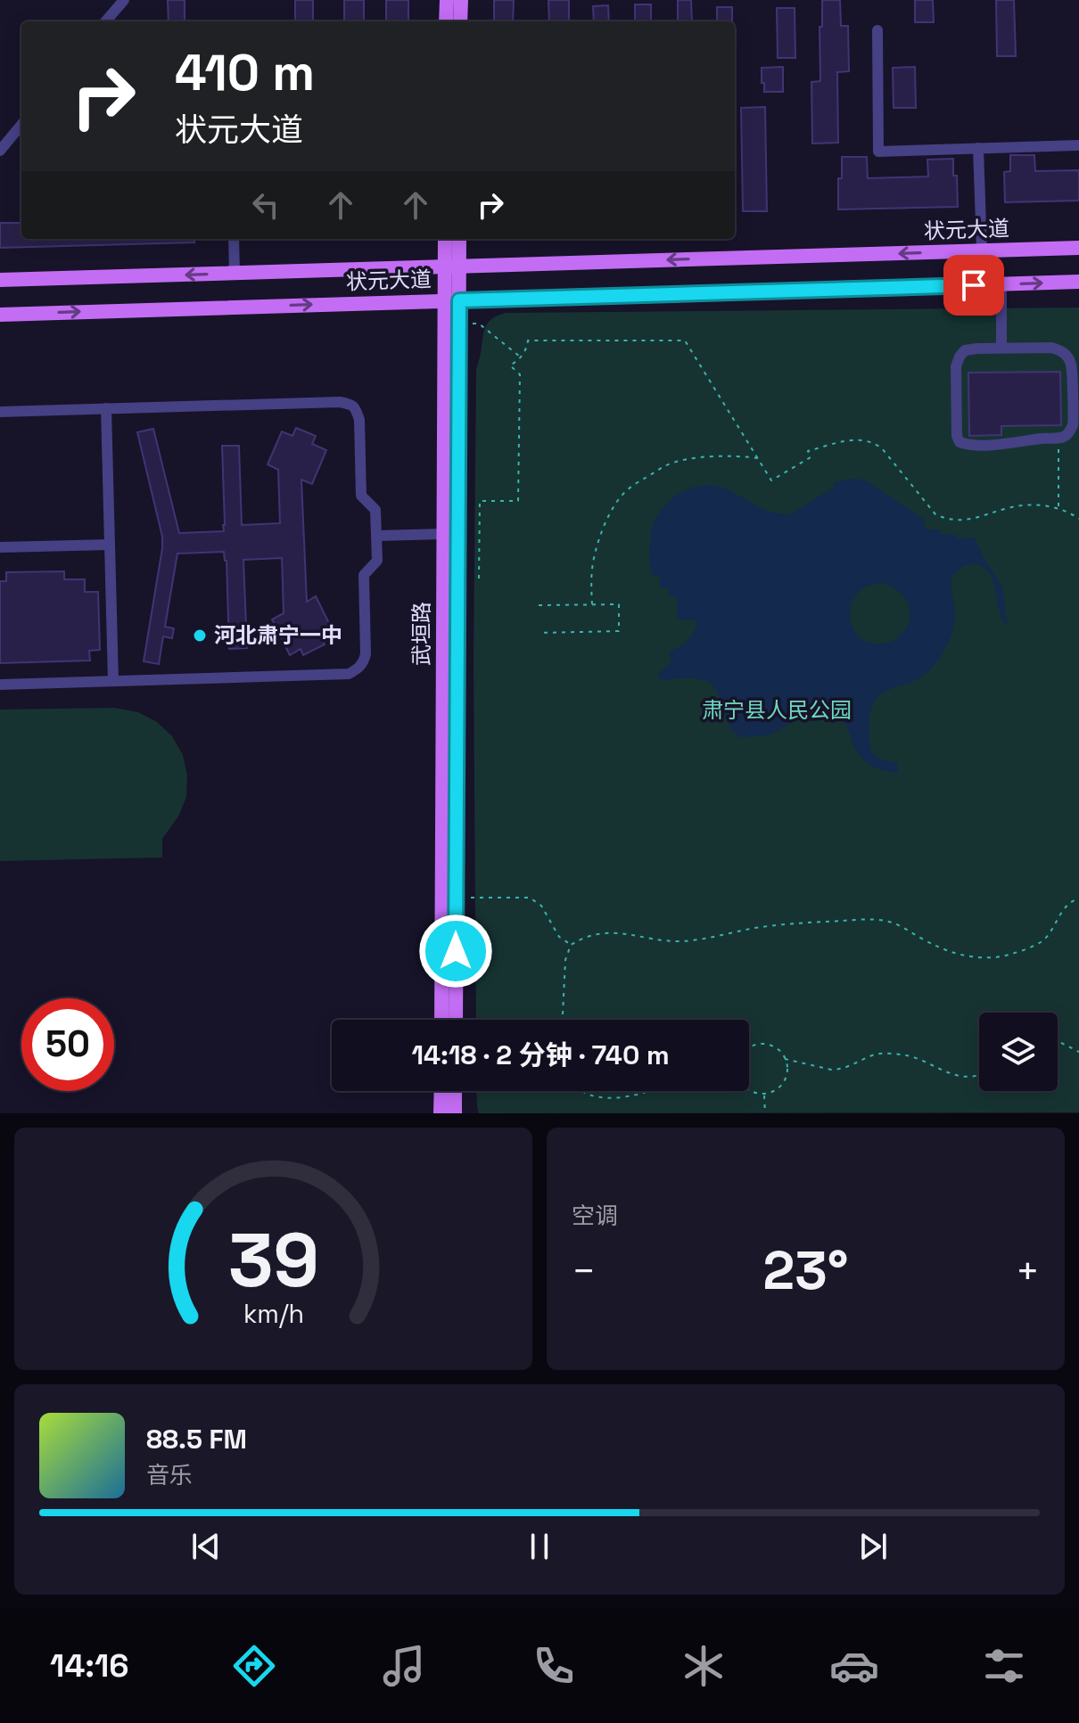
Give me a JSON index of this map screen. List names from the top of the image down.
{
  "streets": {
    "main road": ["状元大道", "武垣路"]
  },
  "crossings": [
    ["状元大道", "武垣路"]
  ],
  "parks": ["肃宁县人民公园"],
  "places": ["河北肃宁一中"],
  "page": {
    "turn": ["410 m", "状元大道"],
    "limit": "50",
    "trip": "14:18 · 2 分钟 · 740 m",
    "tile": "空调",
    "heat": ["−", "23°", "+"],
    "song": ["88.5 FM", "音乐"],
    "tabs": "14:16",
    "gauge": ["39", "km/h"]
  }
}
